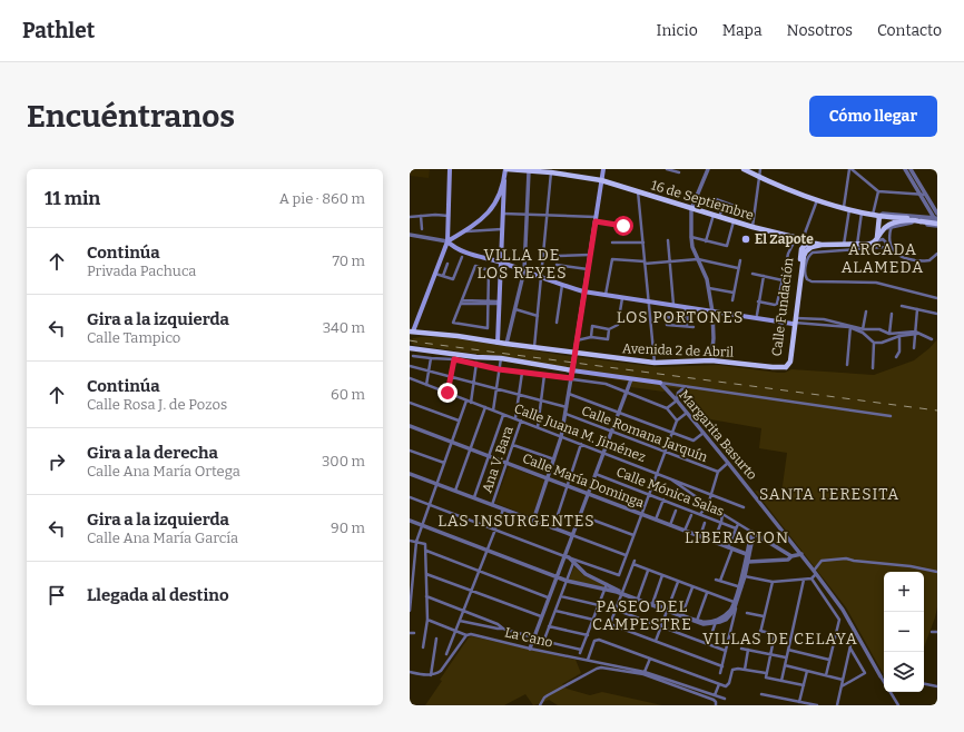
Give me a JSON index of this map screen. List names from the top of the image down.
{
  "streets": {
    "main road": ["16 de Septiembre", "Calle Fundación", "Avenida 2 de Abril"],
    "street": [
      "Calle Juana M. Jiménez",
      "Calle Romana Jarquín",
      "Margarita Basurto",
      "Ana V. Bara",
      "Calle María Dominga",
      "Calle Mónica Salas",
      "La Cano"
    ]
  },
  "crossings": [
    ["16 de Septiembre", "Calle Fundación"],
    ["Calle Fundación", "Avenida 2 de Abril"],
    ["Calle Juana M. Jiménez", "Ana V. Bara"],
    ["Ana V. Bara", "Calle María Dominga"]
  ],
  "districts": [
    "ARCADA ALAMEDA",
    "VILLA DE LOS REYES",
    "LOS PORTONES",
    "SANTA TERESITA",
    "LAS INSURGENTES",
    "LIBERACION",
    "PASEO DEL CAMPESTRE",
    "VILLAS DE CELAYA"
  ],
  "places": ["El Zapote"],
  "page": {
    "header": "Pathlet",
    "nav": [
      "Inicio",
      "Mapa",
      "Nosotros",
      "Contacto"
    ],
    "buttons": "Cómo llegar",
    "title": "Encuéntranos",
    "heading": ["11 min", "A pie · 860 m"],
    "list": [
      ["Continúa", "Privada Pachuca", "70 m"],
      ["Gira a la izquierda", "Calle Tampico", "340 m"],
      ["Continúa", "Calle Rosa J. de Pozos", "60 m"],
      ["Gira a la derecha", "Calle Ana María Ortega", "300 m"],
      ["Gira a la izquierda", "Calle Ana María García", "90 m"],
      "Llegada al destino"
    ],
    "map_buttons": ["+", "−"]
  }
}
